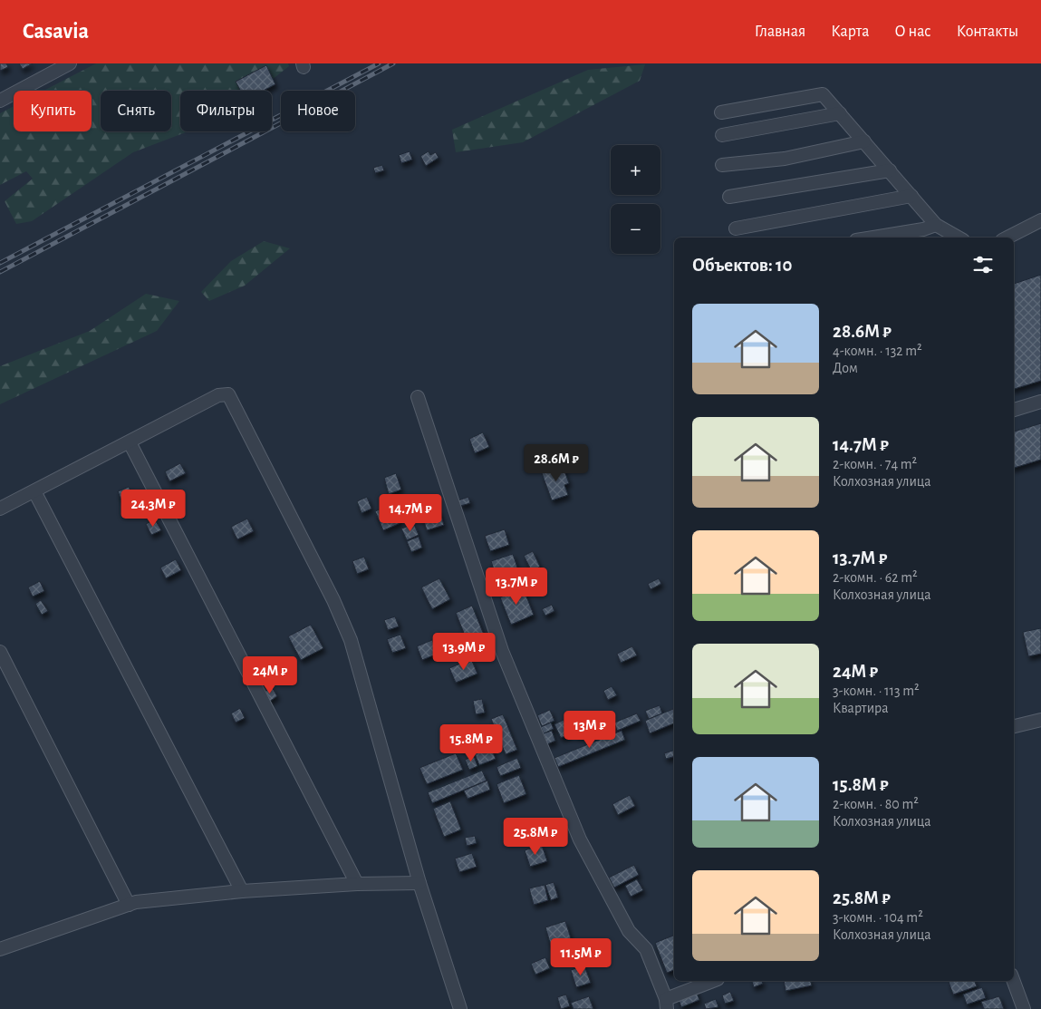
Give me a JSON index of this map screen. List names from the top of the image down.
{
  "page": {
    "header": "Casavia",
    "nav": [
      "Главная",
      "Карта",
      "О нас",
      "Контакты"
    ],
    "chip": [
      "Купить",
      "Снять",
      "Фильтры",
      "Новое"
    ],
    "map_buttons": ["+", "−"],
    "heading": "Объектов: 10",
    "list": [
      {
        "name": "28.6M ₽",
        "note": "4-комн. · 132 m² · Дом"
      },
      {
        "name": "14.7M ₽",
        "note": "2-комн. · 74 m² · Колхозная улица"
      },
      {
        "name": "13.7M ₽",
        "note": "2-комн. · 62 m² · Колхозная улица"
      },
      {
        "name": "24M ₽",
        "note": "3-комн. · 113 m² · Квартира"
      },
      {
        "name": "15.8M ₽",
        "note": "2-комн. · 80 m² · Колхозная улица"
      },
      {
        "name": "25.8M ₽",
        "note": "3-комн. · 104 m² · Колхозная улица"
      }
    ],
    "price": [
      "28.6M ₽",
      "24.3M ₽",
      "14.7M ₽",
      "13.7M ₽",
      "13.9M ₽",
      "24M ₽",
      "13M ₽",
      "15.8M ₽",
      "25.8M ₽",
      "11.5M ₽"
    ]
  }
}
